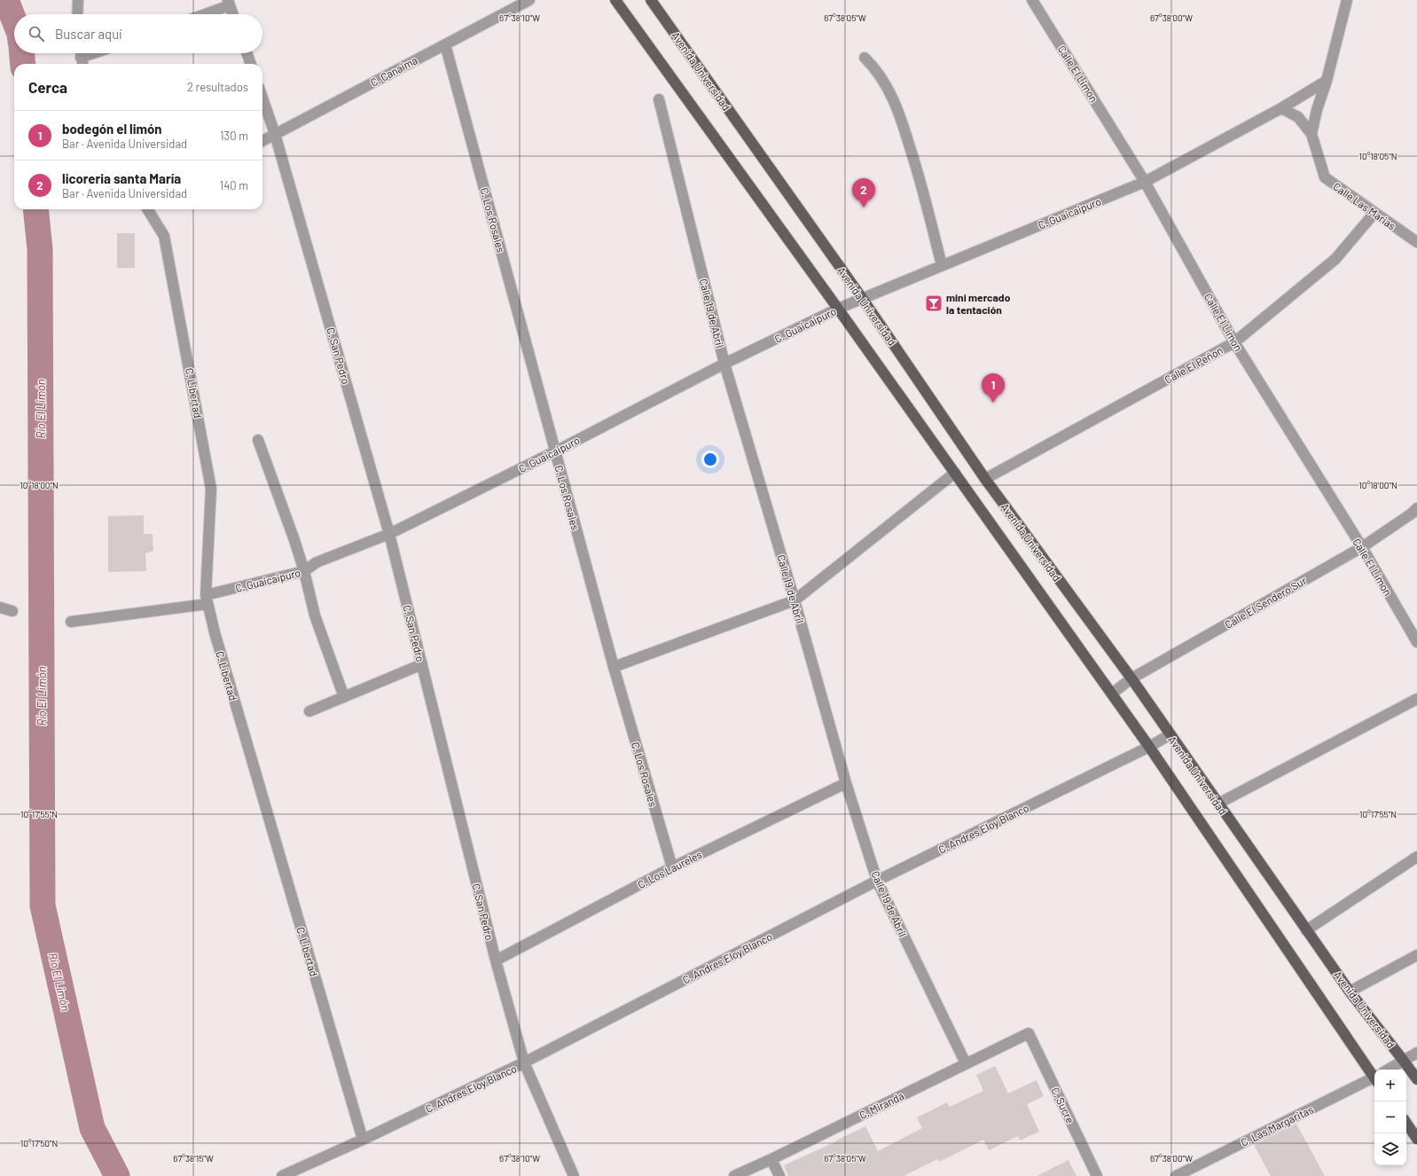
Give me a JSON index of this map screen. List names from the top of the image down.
{
  "streets": {
    "main road": ["Avenida Universidad"],
    "street": [
      "C. Canaima",
      "Calle El Limon",
      "Calle Las Marias",
      "C. Guaicaipuro",
      "C. Los Rosales",
      "Calle 19 de Abril",
      "C. San Pedro",
      "Calle El Peñon",
      "C. Libertad",
      "Calle El Sendero Sur",
      "C. Andres Eloy Blanco",
      "C. Los Laureles",
      "C. Miranda",
      "C. Sucre",
      "C. Las Margaritas"
    ]
  },
  "crossings": [
    ["C. Canaima", "C. Los Rosales"],
    ["C. Canaima", "C. San Pedro"],
    ["Avenida Universidad", "C. Guaicaipuro"],
    ["Avenida Universidad", "Calle El Peñon"],
    ["Avenida Universidad", "Calle El Sendero Sur"],
    ["Avenida Universidad", "C. Andres Eloy Blanco"],
    ["Avenida Universidad", "C. Las Margaritas"],
    ["Calle El Limon", "C. Guaicaipuro"],
    ["Calle El Limon", "Calle El Peñon"],
    ["Calle El Limon", "Calle El Sendero Sur"],
    ["Calle Las Marias", "C. Guaicaipuro"],
    ["Calle Las Marias", "Calle El Peñon"],
    ["C. Guaicaipuro", "C. Los Rosales"],
    ["C. Guaicaipuro", "Calle 19 de Abril"],
    ["C. Guaicaipuro", "C. San Pedro"],
    ["C. Guaicaipuro", "C. Libertad"],
    ["C. Los Rosales", "C. Los Laureles"],
    ["Calle 19 de Abril", "C. Andres Eloy Blanco"],
    ["Calle 19 de Abril", "C. Los Laureles"],
    ["Calle 19 de Abril", "C. Miranda"],
    ["C. San Pedro", "C. Andres Eloy Blanco"],
    ["C. San Pedro", "C. Los Laureles"],
    ["C. Libertad", "C. Andres Eloy Blanco"],
    ["C. Miranda", "C. Sucre"]
  ],
  "water": ["Río El Limón"],
  "places": {
    "bar": ["mini mercado la tentación"]
  },
  "page": {
    "search": "Buscar aquí",
    "heading": ["Cerca", "2 resultados"],
    "list": [
      {
        "mark": "1",
        "name": "bodegón el limón",
        "note": "Bar · Avenida Universidad",
        "value": "130 m"
      },
      {
        "mark": "2",
        "name": "licoreria santa María",
        "note": "Bar · Avenida Universidad",
        "value": "140 m"
      }
    ],
    "pins": ["2", "1"],
    "map_buttons": ["+", "−"]
  },
  "coordinates": [
    "67°38'10\"W",
    "67°38'05\"W",
    "67°38'00\"W",
    "10°18'05\"N",
    "10°18'00\"N",
    "10°17'55\"N",
    "10°17'50\"N",
    "67°38'15\"W"
  ]
}
